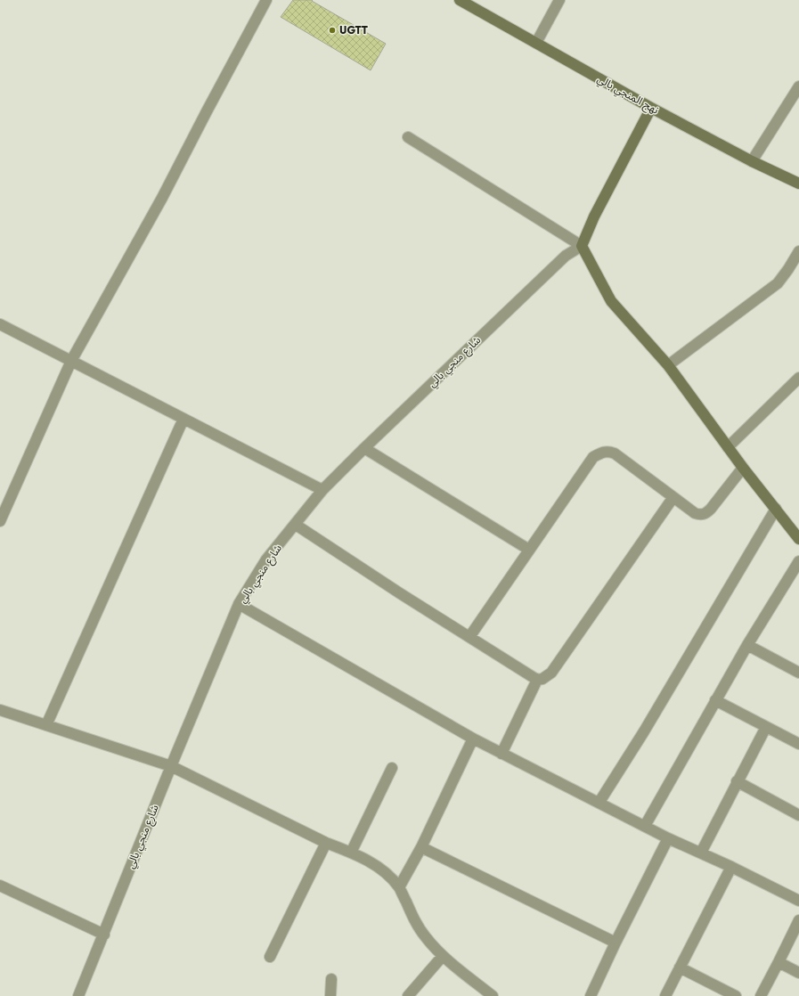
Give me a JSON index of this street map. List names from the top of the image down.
{
  "streets": {
    "street": ["نهج المنجي بالي", "شارع منجي بالي"]
  },
  "places": ["UGTT"]
}
